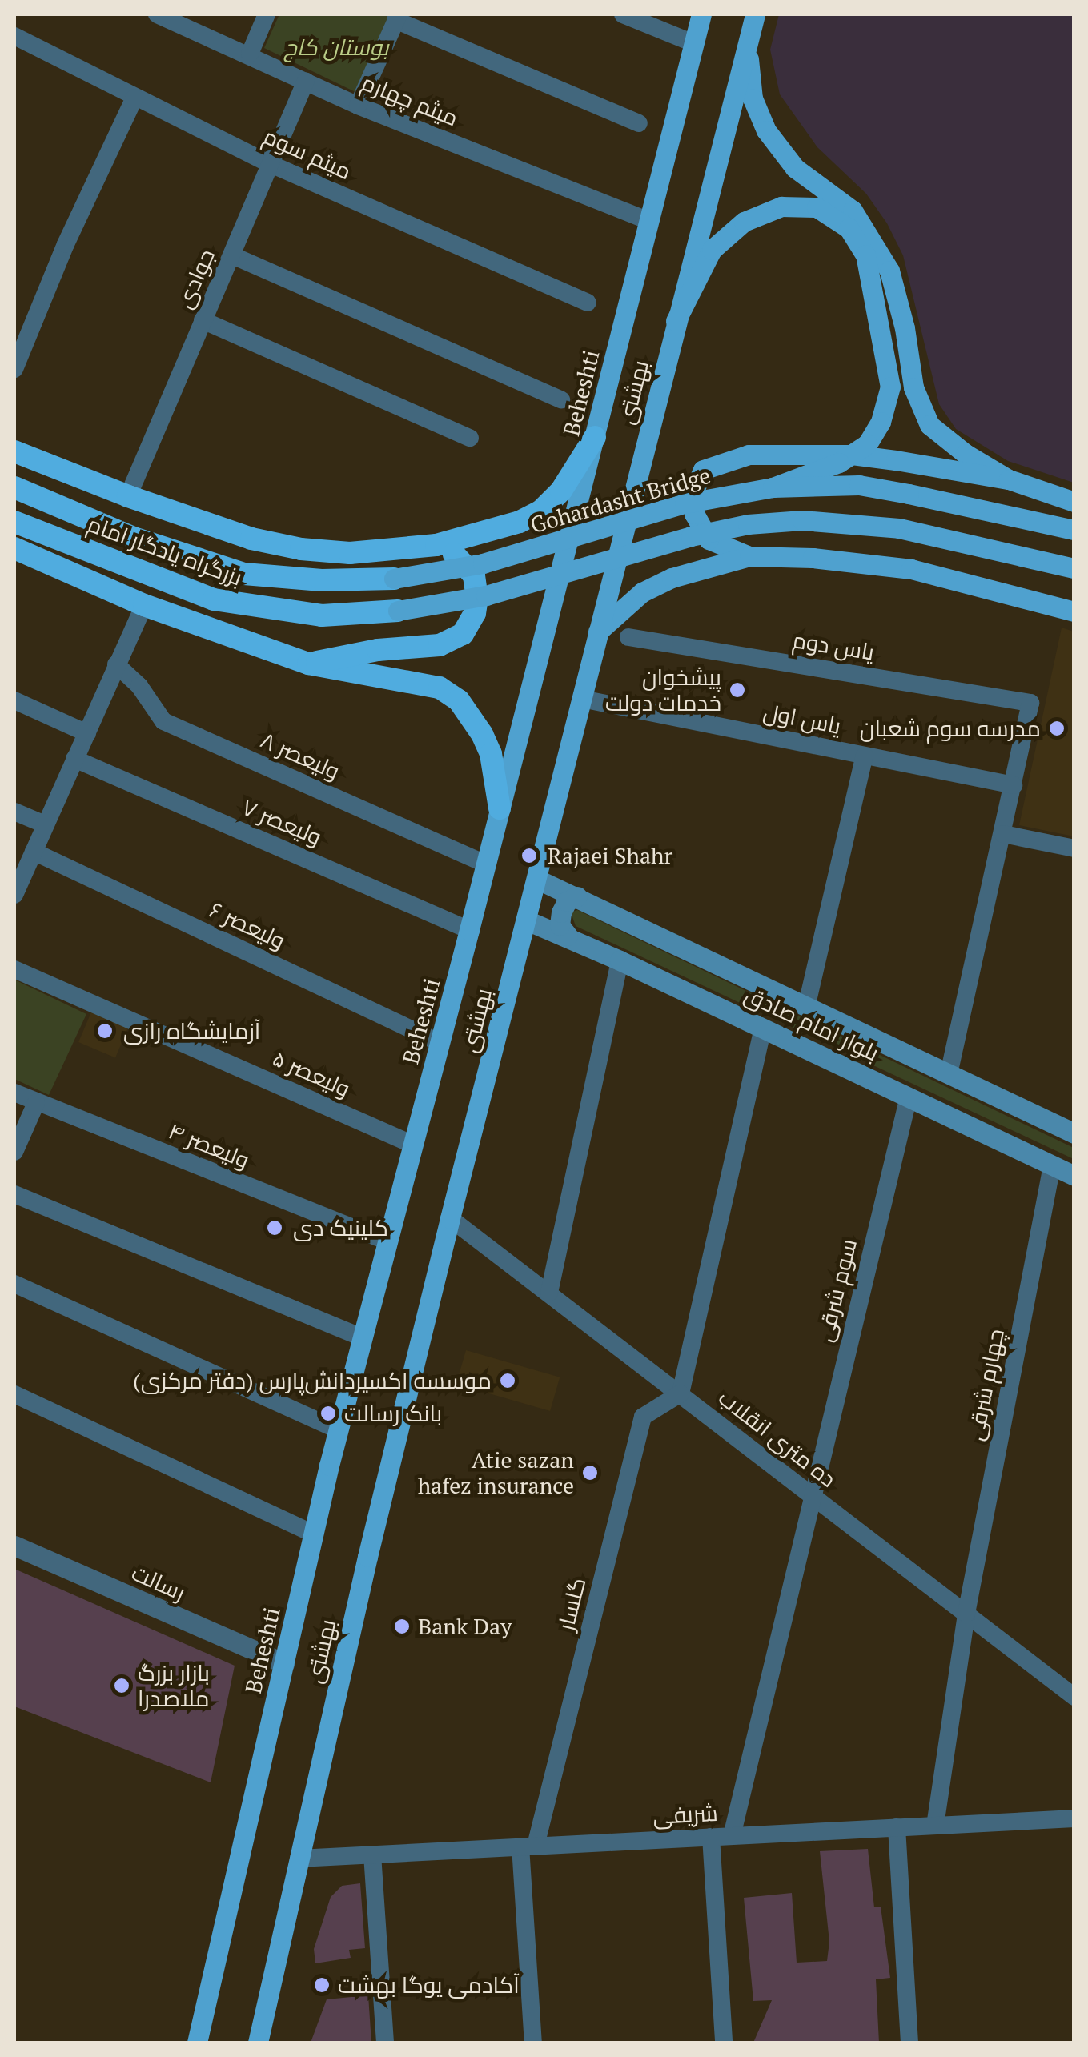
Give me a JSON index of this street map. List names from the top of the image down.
{
  "streets": {
    "highway": ["بزرگراه یادگار امام"],
    "main road": [
      "بهشتى",
      "Beheshti",
      "Gohardasht Bridge",
      "بلوار امام صادق"
    ],
    "street": [
      "میثم چهارم",
      "میثم سوم",
      "جوادی",
      "یاس دوم",
      "یاس اول",
      "ولیعصر ۸",
      "ولیعصر ۷",
      "ولیعصر ۶",
      "ولیعصر ۵",
      "ولیعصر ۴",
      "سوم شرقی",
      "چهارم شرقی",
      "ده متری انقلاب",
      "رسالت",
      "گلسار",
      "شریفی"
    ]
  },
  "crossings": [
    ["میثم چهارم", "جوادی"],
    ["میثم چهارم", "Beheshti"],
    ["میثم سوم", "جوادی"],
    ["بهشتى", "یاس اول"],
    ["بهشتى", "بلوار امام صادق"],
    ["بهشتى", "ده متری انقلاب"],
    ["بهشتى", "شریفی"],
    ["Beheshti", "ولیعصر ۸"],
    ["Beheshti", "ولیعصر ۷"],
    ["Beheshti", "ولیعصر ۶"],
    ["Beheshti", "ولیعصر ۵"],
    ["Beheshti", "ولیعصر ۴"],
    ["Beheshti", "رسالت"],
    ["Gohardasht Bridge", "بزرگراه یادگار امام"],
    ["یاس دوم", "یاس اول"],
    ["بلوار امام صادق", "سوم شرقی"],
    ["بلوار امام صادق", "چهارم شرقی"],
    ["سوم شرقی", "ده متری انقلاب"],
    ["سوم شرقی", "شریفی"],
    ["چهارم شرقی", "ده متری انقلاب"],
    ["چهارم شرقی", "شریفی"],
    ["ده متری انقلاب", "گلسار"],
    ["گلسار", "شریفی"]
  ],
  "parks": ["بوستان کاج"],
  "places": [
    "پیشخوان خدمات دولت",
    "مدرسه سوم شعبان",
    "Rajaei Shahr",
    "آزمایشگاه رازی",
    "کلینیک دی",
    "موسسه اکسیردانش‌پارس (دفتر مرکزی)",
    "بانک رسالت",
    "Atie sazan hafez insurance",
    "Bank Day",
    "بازار بزرگ ملاصدرا",
    "آکادمی یوگا بهشت"
  ]
}
